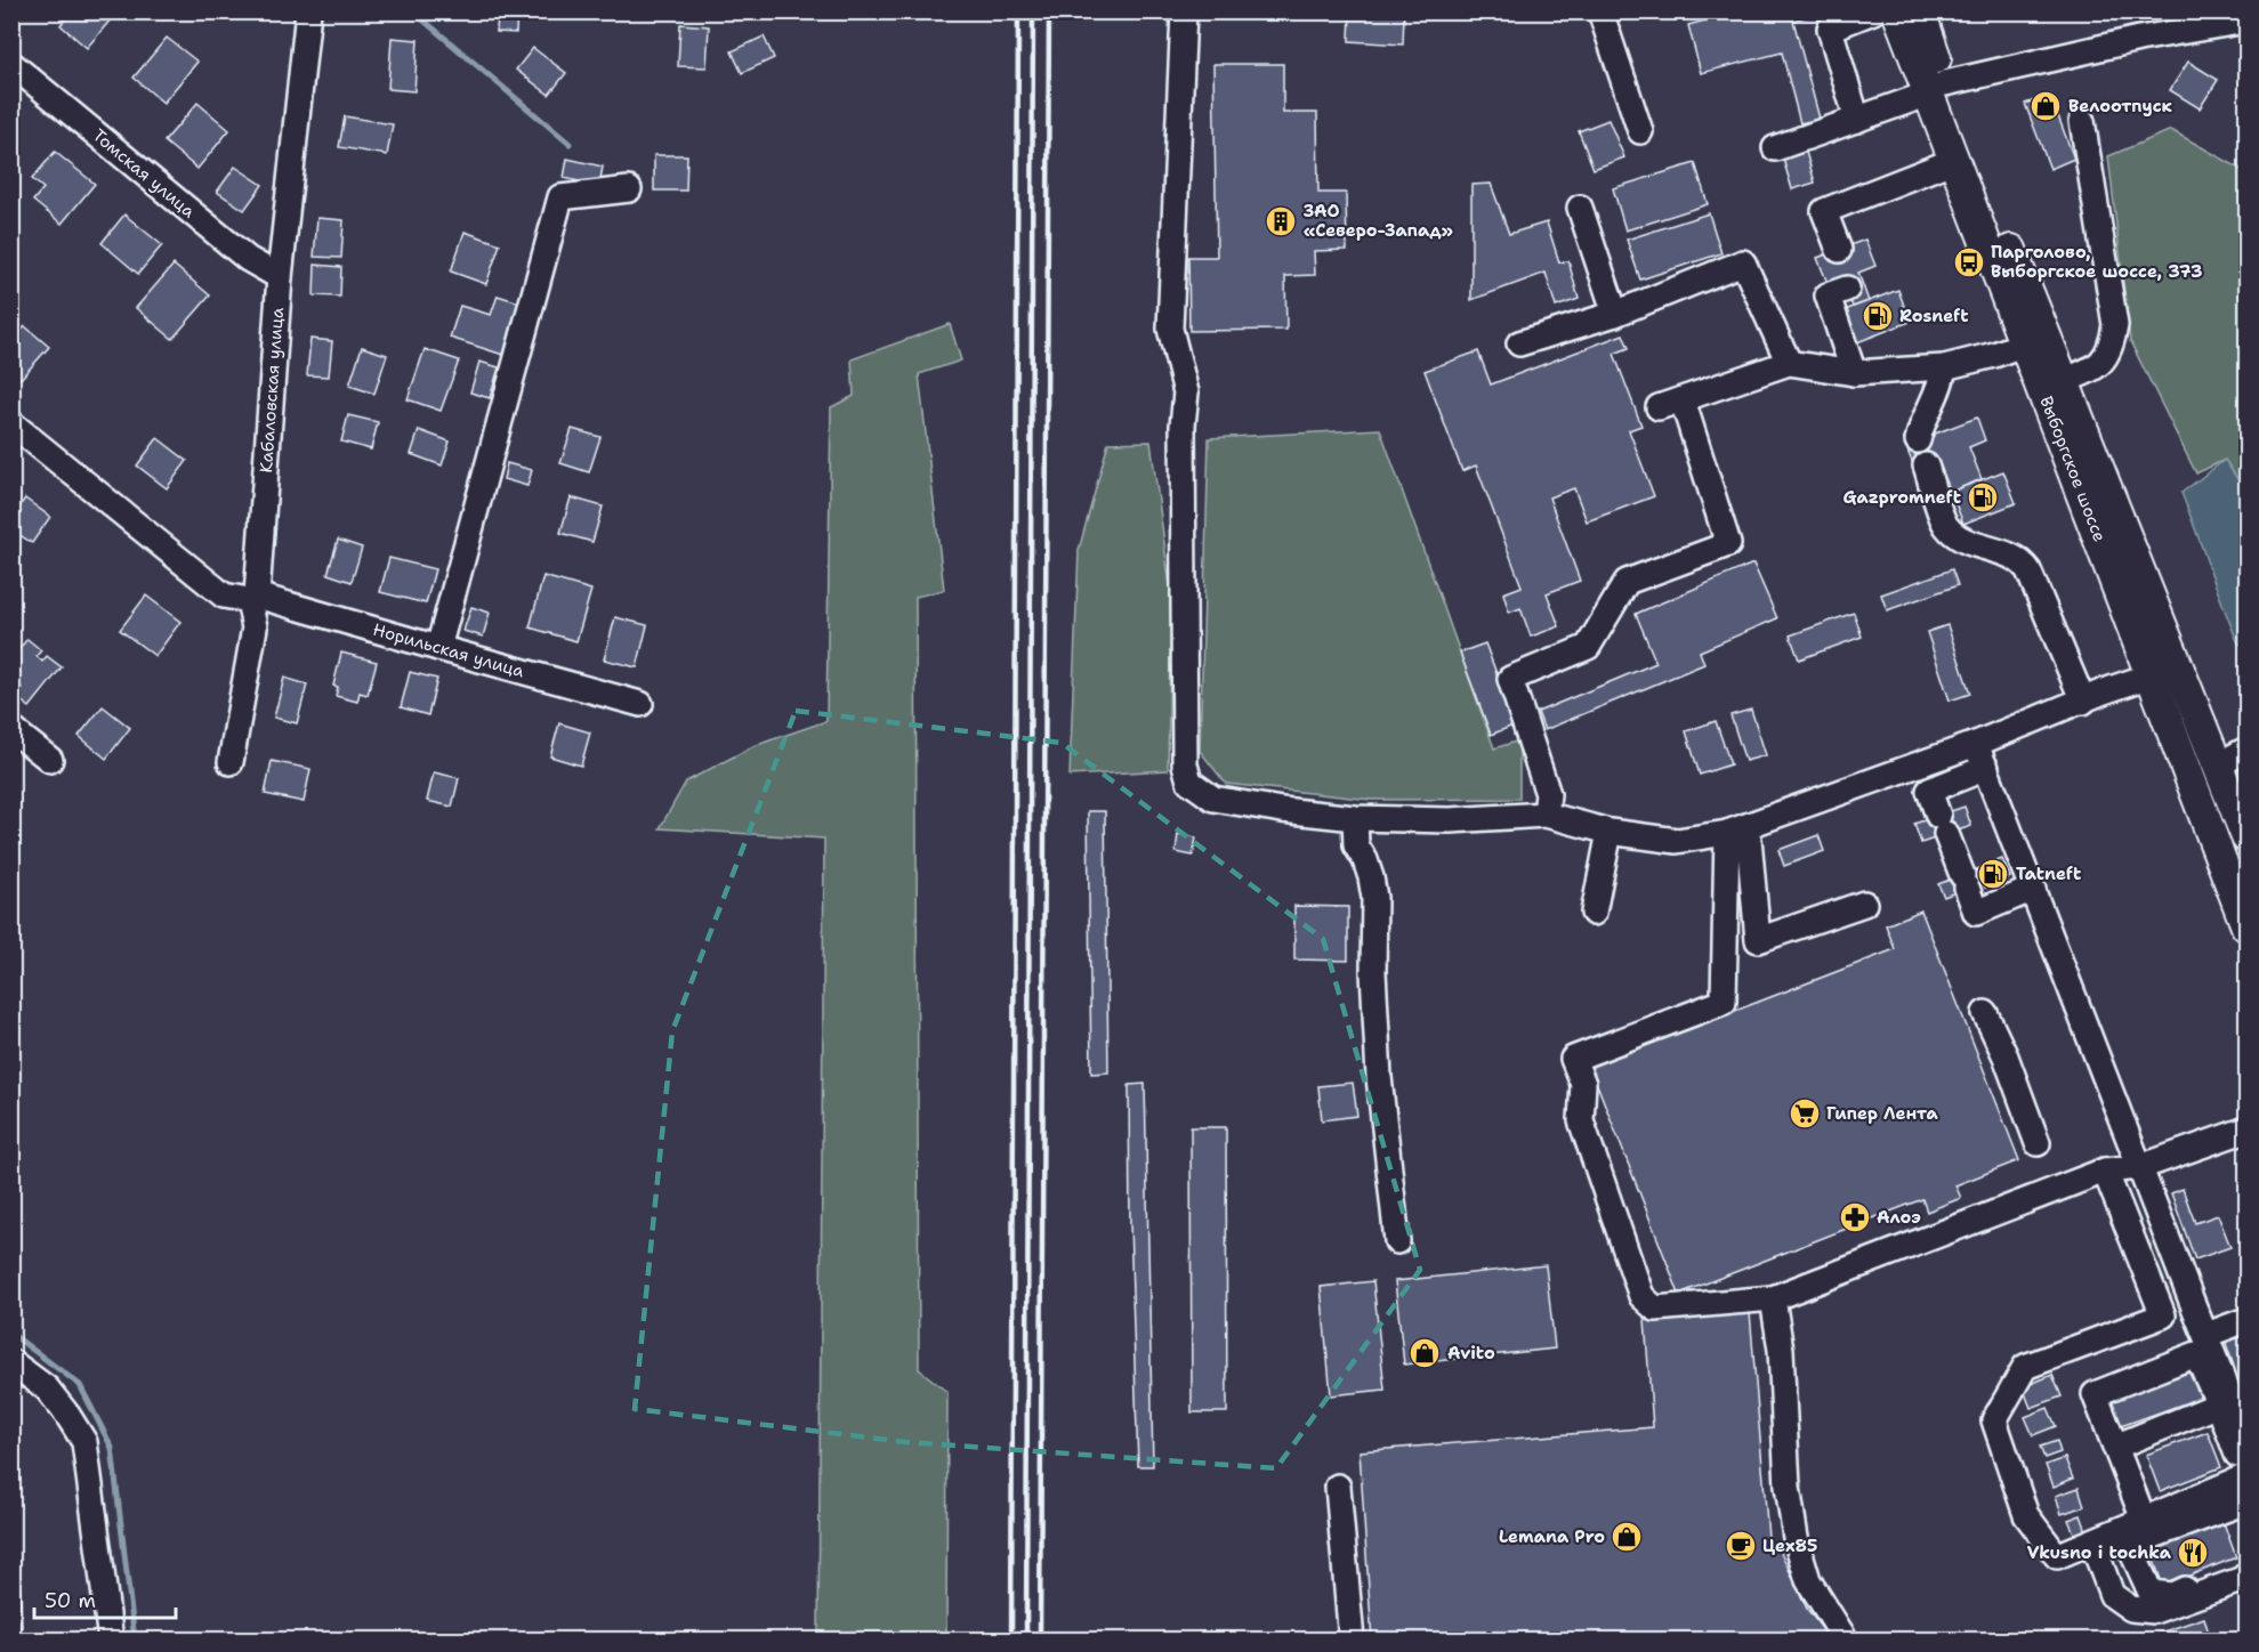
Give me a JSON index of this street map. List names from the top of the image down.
{
  "streets": {
    "main road": ["Выборгское шоссе"],
    "street": ["Томская улица", "Кабаловская улица", "Норильская улица"]
  },
  "crossings": [
    ["Томская улица", "Кабаловская улица"],
    ["Кабаловская улица", "Норильская улица"]
  ],
  "places": {
    "shop": ["Велоотпуск", "Avito", "Lemana Pro"],
    "building": ["ЗАО «Северо-Запад»"],
    "bus stop": ["Парголово, Выборгское шоссе, 373"],
    "fuel station": ["Rosneft", "Gazpromneft", "Tatneft"],
    "supermarket": ["Гипер Лента"],
    "pharmacy": ["Алоэ"],
    "cafe": ["Цех85"],
    "restaurant": ["Vkusno i tochka"]
  },
  "scale_bar": "50 m"
}
